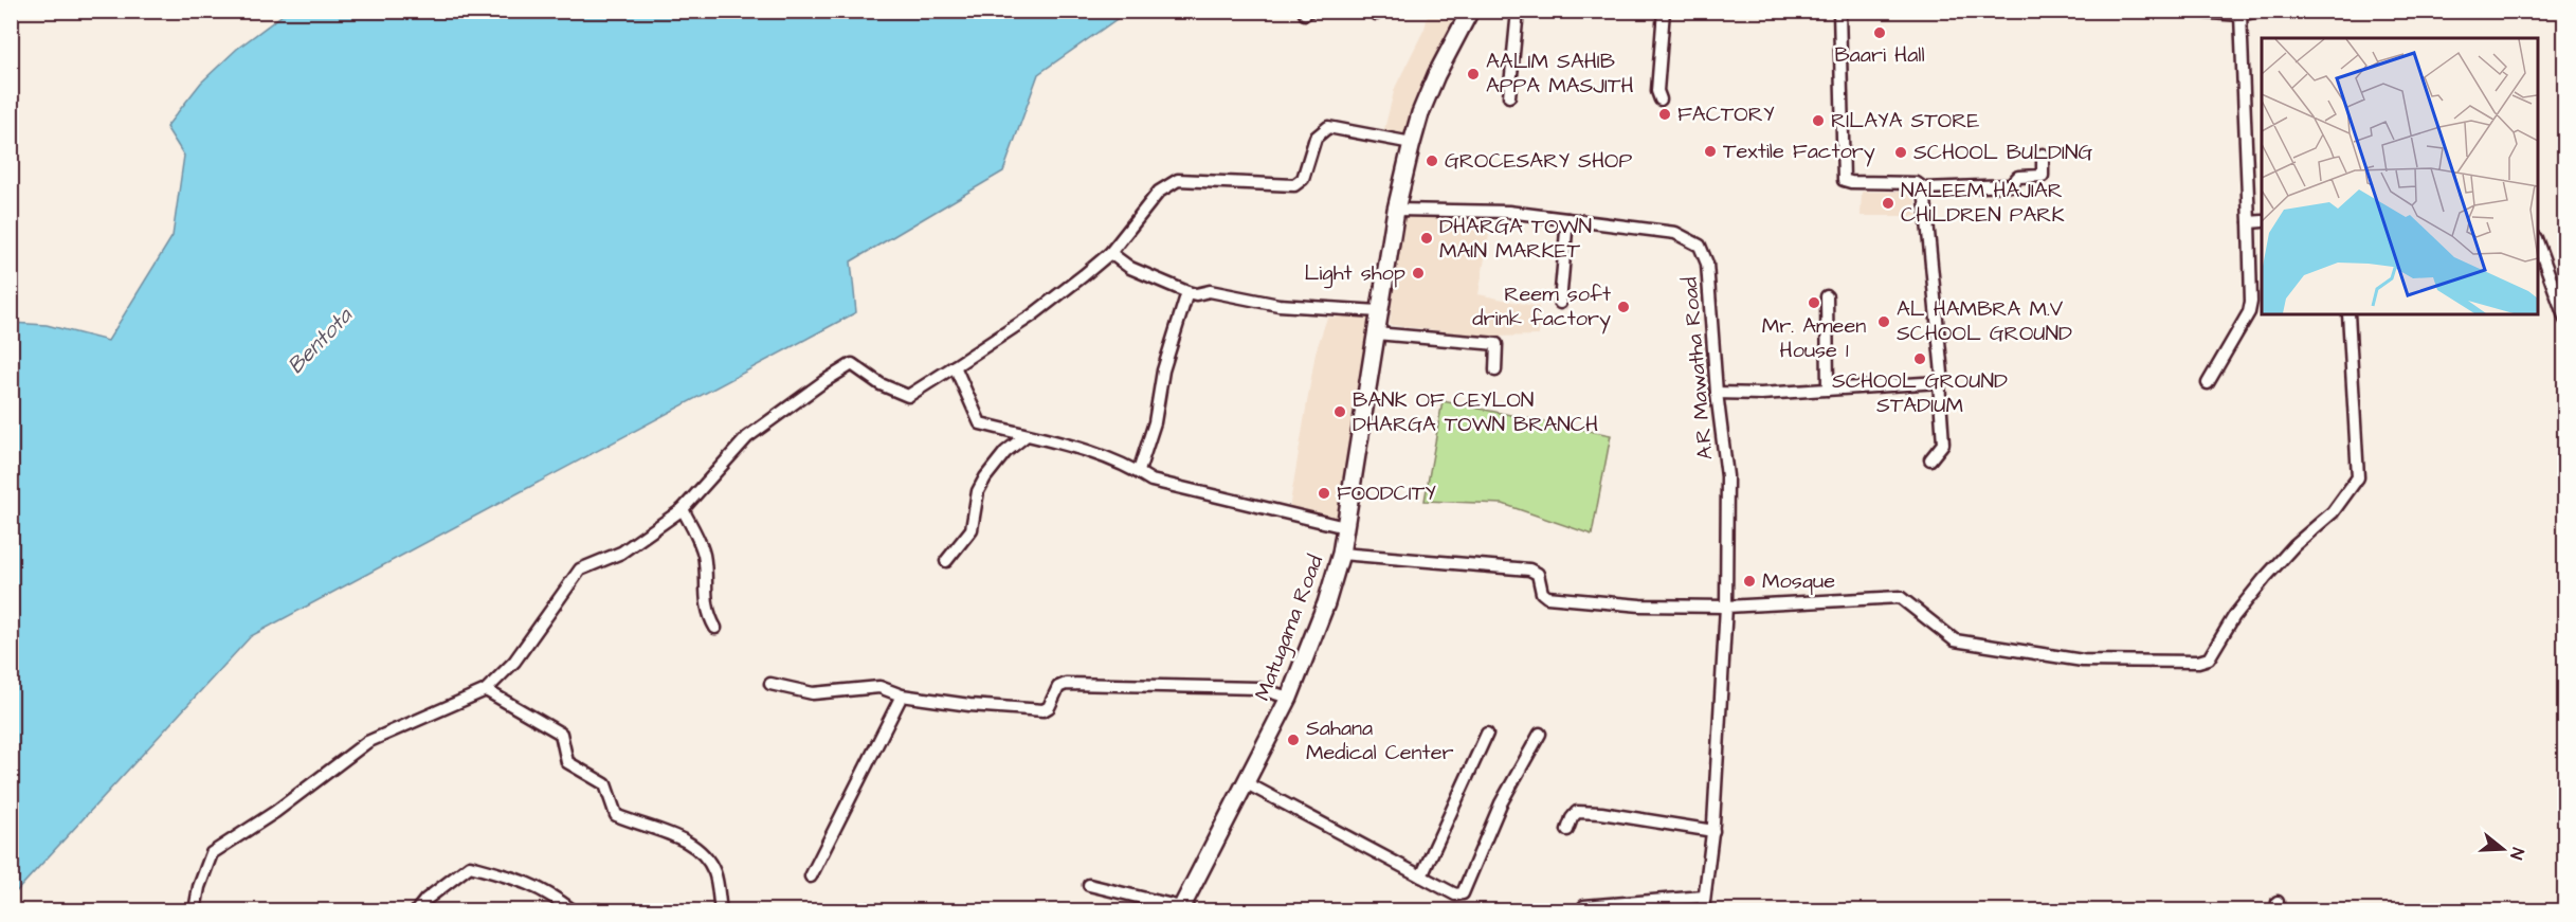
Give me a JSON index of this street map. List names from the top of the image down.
{
  "streets": {
    "main road": ["Matugama Road"],
    "street": ["A.R Mawatha Road"]
  },
  "crossings": [
    ["A.R Mawatha Road", "Matugama Road"]
  ],
  "water": ["Bentota"],
  "places": [
    "Baari Hall",
    "AALIM SAHIB APPA MASJITH",
    "FACTORY",
    "RILAYA STORE",
    "Textile Factory",
    "SCHOOL BULDING",
    "GROCESARY SHOP",
    "NALEEM HAJIAR CHILDREN PARK",
    "DHARGA TOWN MAIN MARKET",
    "Light shop",
    "Mr. Ameen House 1",
    "Reem soft drink factory",
    "AL HAMBRA M.V SCHOOL GROUND",
    "SCHOOL GROUND STADIUM",
    "BANK OF CEYLON DHARGA TOWN BRANCH",
    "FOODCITY",
    "Mosque",
    "Sahana Medical Center"
  ],
  "north": "right"
}
